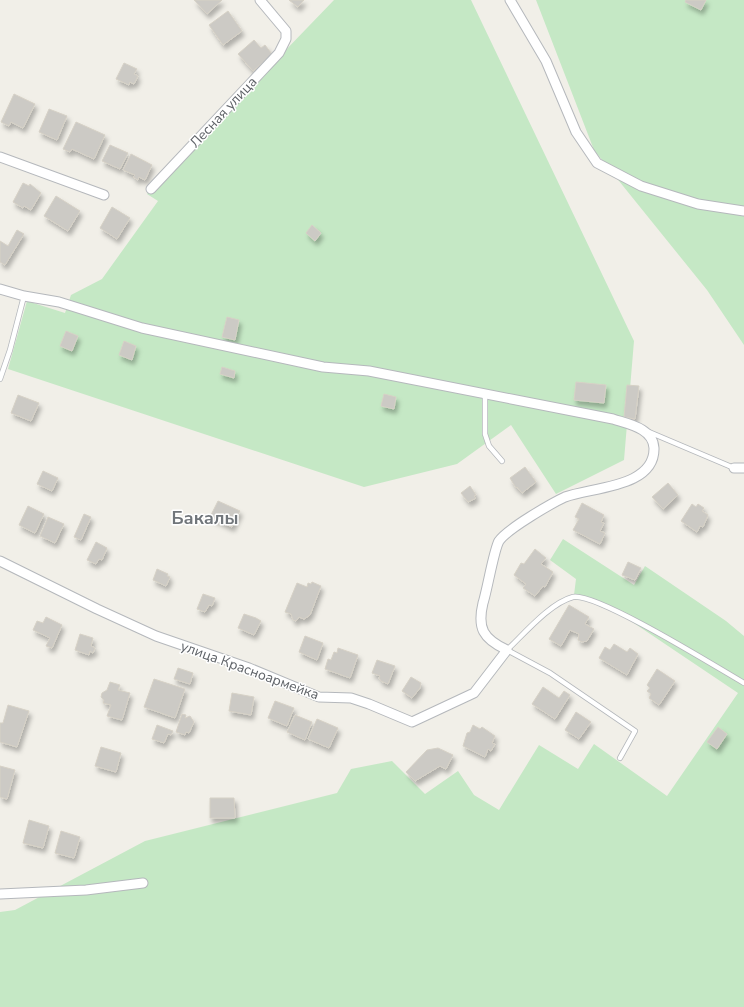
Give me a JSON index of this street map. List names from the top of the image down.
{
  "streets": {
    "street": ["Лесная улица", "улица Красноармейка"]
  },
  "districts": ["Бакалы"]
}
